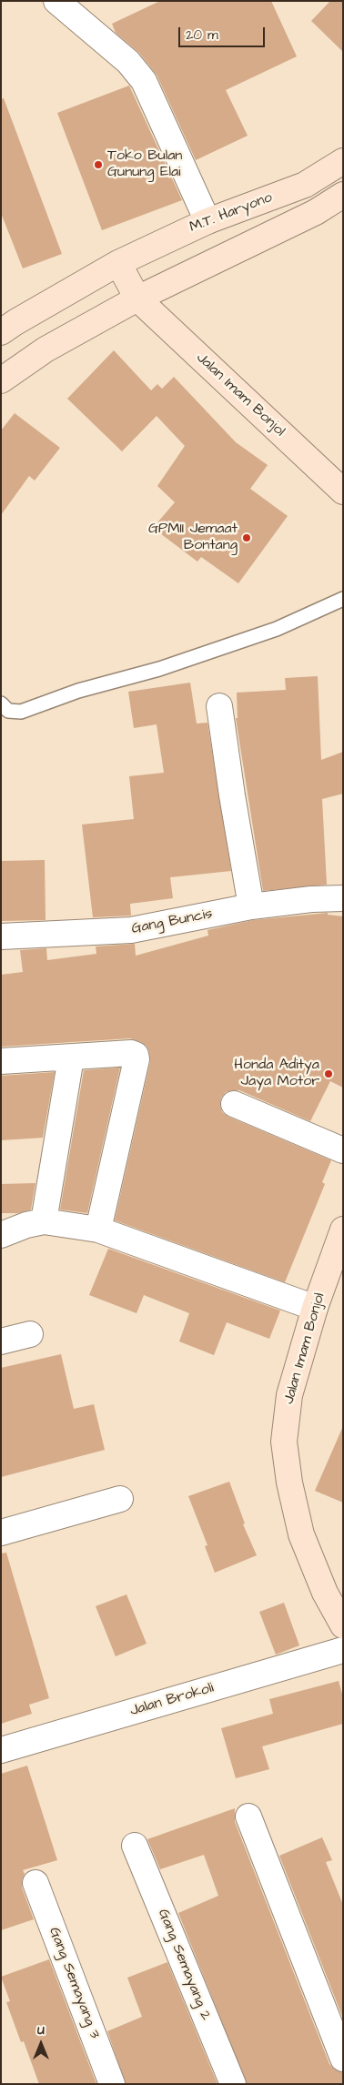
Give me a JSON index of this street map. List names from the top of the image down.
{
  "streets": {
    "main road": ["M.T. Haryono", "Jalan Imam Bonjol"],
    "street": [
      "Gang Buncis",
      "Jalan Brokoli",
      "Gang Semayang 2",
      "Gang Semayang 3"
    ]
  },
  "crossings": [
    ["M.T. Haryono", "Jalan Imam Bonjol"]
  ],
  "places": ["Toko Bulan Gunung Elai", "GPMII Jemaat Bontang", "Honda Aditya Jaya Motor"],
  "scale_bar": "20 m",
  "north": "top"
}
